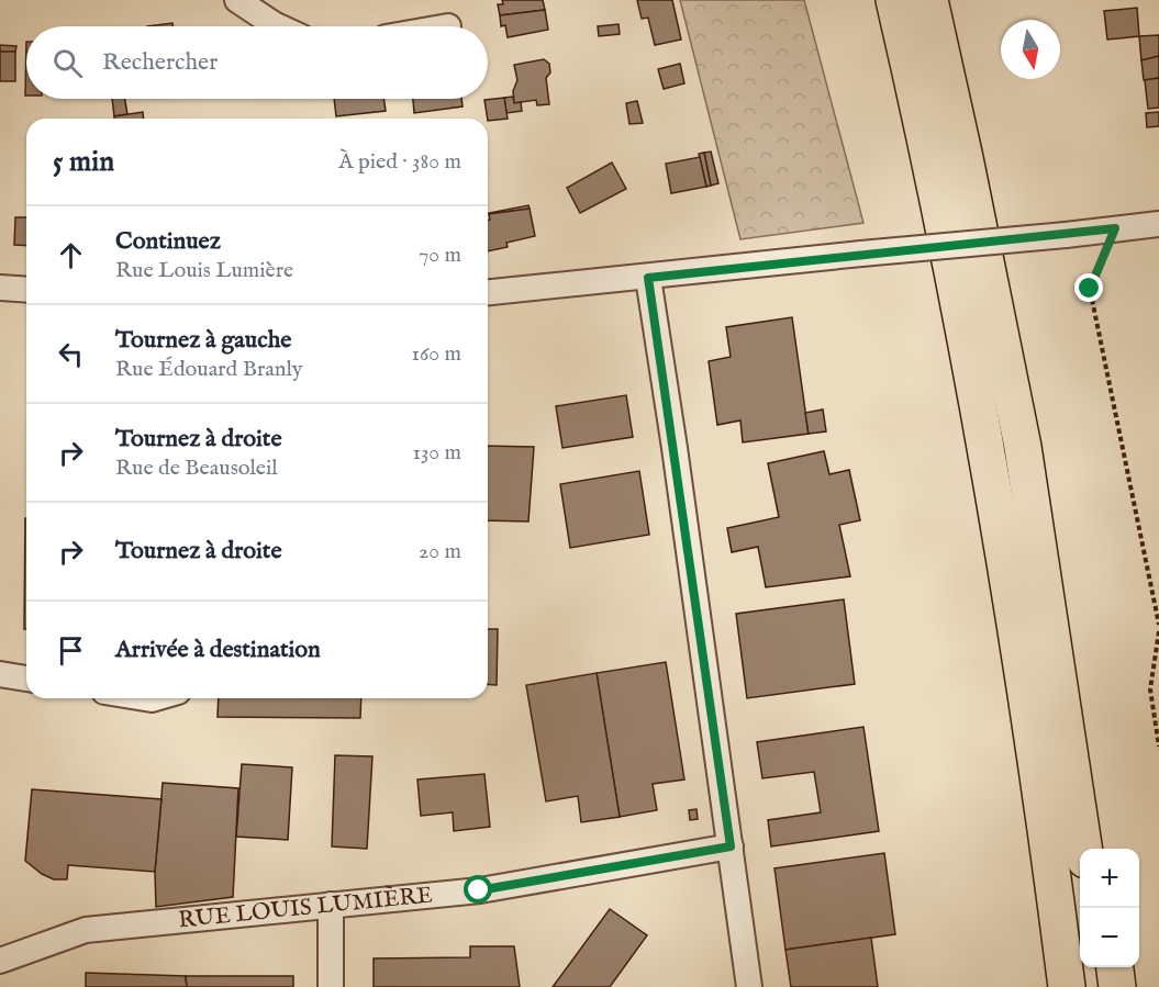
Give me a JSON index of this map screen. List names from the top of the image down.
{
  "streets": {
    "street": ["RUE LOUIS LUMIÈRE"]
  },
  "north": "bottom",
  "page": {
    "search": "Rechercher",
    "heading": ["5 min", "À pied · 380 m"],
    "list": [
      ["Continuez", "Rue Louis Lumière", "70 m"],
      ["Tournez à gauche", "Rue Édouard Branly", "160 m"],
      ["Tournez à droite", "Rue de Beausoleil", "130 m"],
      ["Tournez à droite", "20 m"],
      "Arrivée à destination"
    ],
    "map_buttons": ["+", "−"]
  }
}
